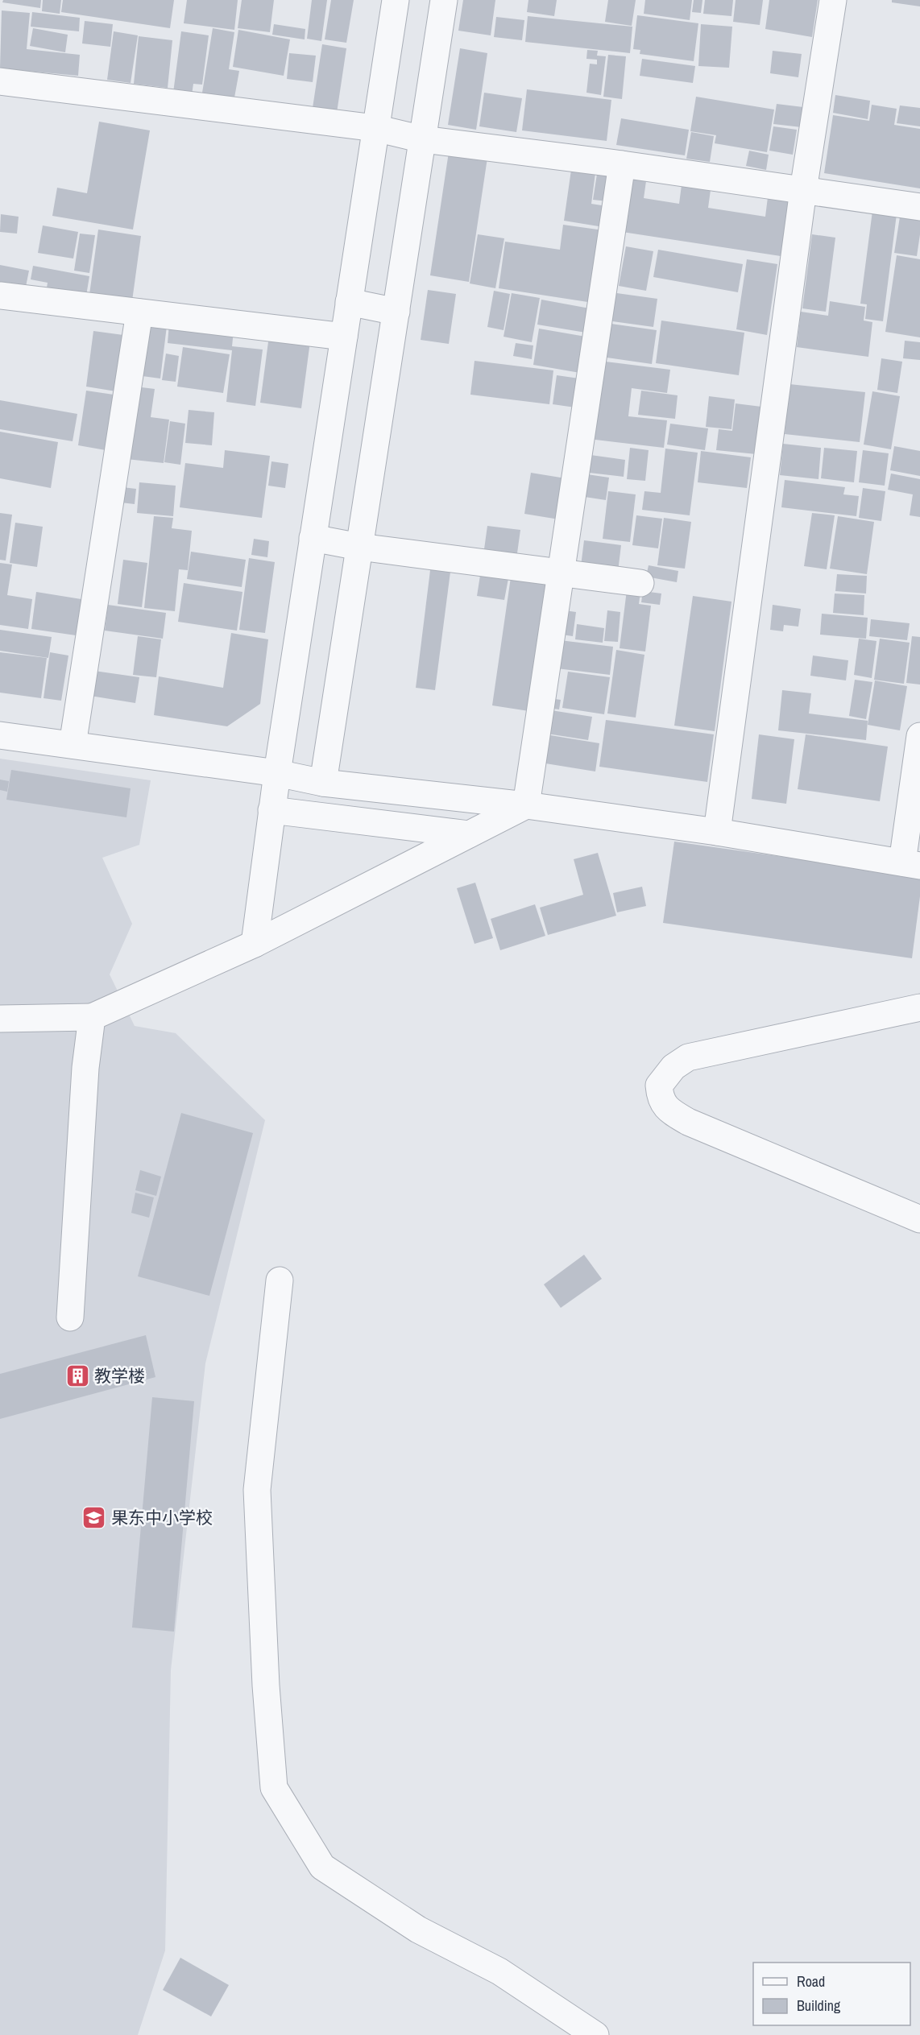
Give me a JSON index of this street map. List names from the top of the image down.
{
  "places": {
    "building": ["教学楼"],
    "school or university": ["果东中小学校"]
  },
  "legend": ["Road", "Building"]
}
